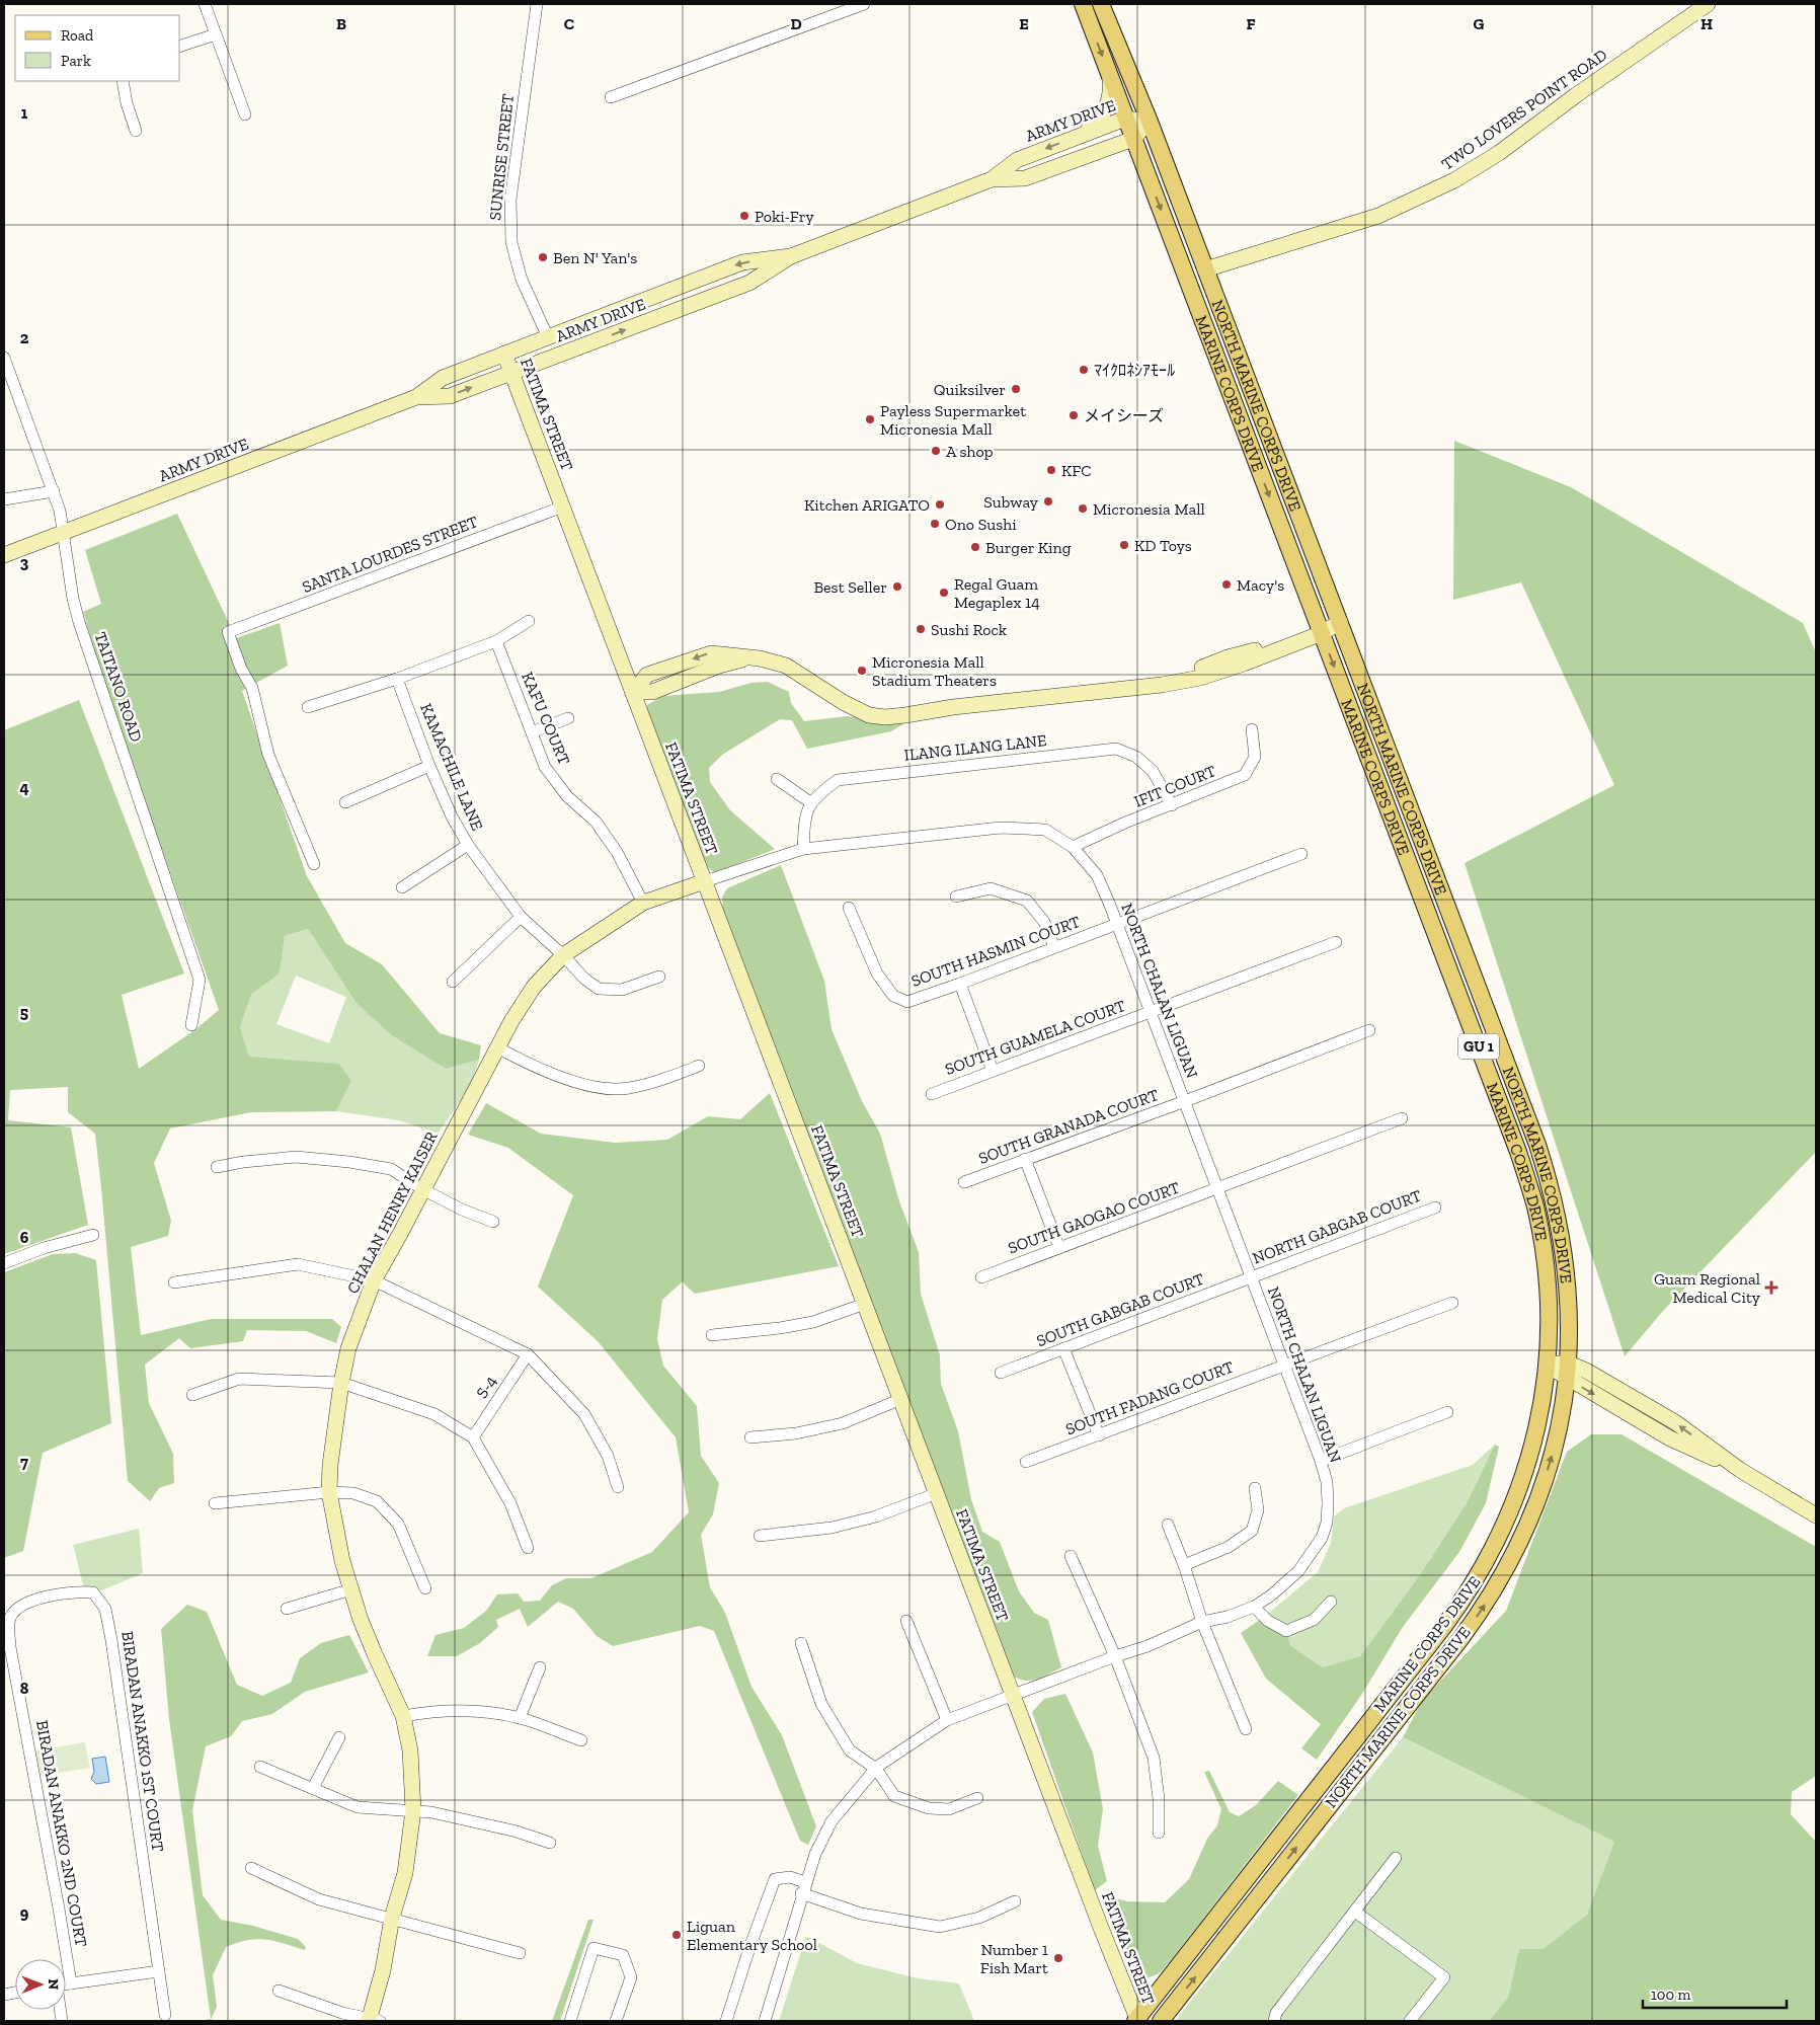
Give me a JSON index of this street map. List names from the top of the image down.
{
  "streets": {
    "main road": [
      "TWO LOVERS POINT ROAD",
      "ARMY DRIVE",
      "MARINE CORPS DRIVE",
      "NORTH MARINE CORPS DRIVE",
      "FATIMA STREET",
      "GU 1",
      "CHALAN HENRY KAISER"
    ],
    "street": [
      "SUNRISE STREET",
      "SANTA LOURDES STREET",
      "TAITANO ROAD",
      "KAFU COURT",
      "ILANG ILANG LANE",
      "KAMACHILE LANE",
      "IFIT COURT",
      "SOUTH HASMIN COURT",
      "NORTH CHALAN LIGUAN",
      "SOUTH GUAMELA COURT",
      "SOUTH GRANADA COURT",
      "SOUTH GAOGAO COURT",
      "NORTH GABGAB COURT",
      "SOUTH GABGAB COURT",
      "S-4",
      "SOUTH FADANG COURT",
      "BIRADAN ANAKKO 1ST COURT",
      "BIRADAN ANAKKO 2ND COURT"
    ]
  },
  "crossings": [
    ["TWO LOVERS POINT ROAD", "NORTH MARINE CORPS DRIVE"],
    ["ARMY DRIVE", "SUNRISE STREET"],
    ["ARMY DRIVE", "MARINE CORPS DRIVE"],
    ["ARMY DRIVE", "NORTH MARINE CORPS DRIVE"],
    ["ARMY DRIVE", "FATIMA STREET"],
    ["ARMY DRIVE", "TAITANO ROAD"],
    ["MARINE CORPS DRIVE", "FATIMA STREET"],
    ["FATIMA STREET", "SANTA LOURDES STREET"],
    ["FATIMA STREET", "NORTH CHALAN LIGUAN"],
    ["FATIMA STREET", "CHALAN HENRY KAISER"],
    ["KAFU COURT", "CHALAN HENRY KAISER"],
    ["ILANG ILANG LANE", "IFIT COURT"],
    ["KAMACHILE LANE", "CHALAN HENRY KAISER"],
    ["IFIT COURT", "NORTH CHALAN LIGUAN"],
    ["SOUTH HASMIN COURT", "NORTH CHALAN LIGUAN"],
    ["NORTH CHALAN LIGUAN", "SOUTH GUAMELA COURT"],
    ["NORTH CHALAN LIGUAN", "SOUTH GRANADA COURT"],
    ["NORTH CHALAN LIGUAN", "CHALAN HENRY KAISER"],
    ["NORTH CHALAN LIGUAN", "SOUTH GAOGAO COURT"],
    ["NORTH CHALAN LIGUAN", "NORTH GABGAB COURT"],
    ["NORTH CHALAN LIGUAN", "SOUTH GABGAB COURT"],
    ["NORTH CHALAN LIGUAN", "SOUTH FADANG COURT"],
    ["NORTH GABGAB COURT", "SOUTH GABGAB COURT"],
    ["BIRADAN ANAKKO 1ST COURT", "BIRADAN ANAKKO 2ND COURT"]
  ],
  "one_way": ["MARINE CORPS DRIVE"],
  "places": {
    "other": [
      "Poki-Fry",
      "Ben N' Yan's",
      "ﾏｲｸﾛﾈｼｱﾓｰﾙ",
      "Quiksilver",
      "メイシーズ",
      "Payless Supermarket Micronesia Mall",
      "A shop",
      "KFC",
      "Subway",
      "Kitchen ARIGATO",
      "Micronesia Mall",
      "Ono Sushi",
      "KD Toys",
      "Burger King",
      "Macy's",
      "Best Seller",
      "Regal Guam Megaplex 14",
      "Sushi Rock",
      "Micronesia Mall Stadium Theaters",
      "Liguan Elementary School",
      "Number 1 Fish Mart"
    ],
    "health": ["Guam Regional Medical City"]
  },
  "legend": ["Road", "Park"],
  "scale_bar": "100 m",
  "north": "right",
  "grid": {
    "columns": [
      "B",
      "C",
      "D",
      "E",
      "F",
      "G",
      "H"
    ],
    "rows": [
      "1",
      "2",
      "3",
      "4",
      "5",
      "6",
      "7",
      "8",
      "9"
    ]
  }
}
